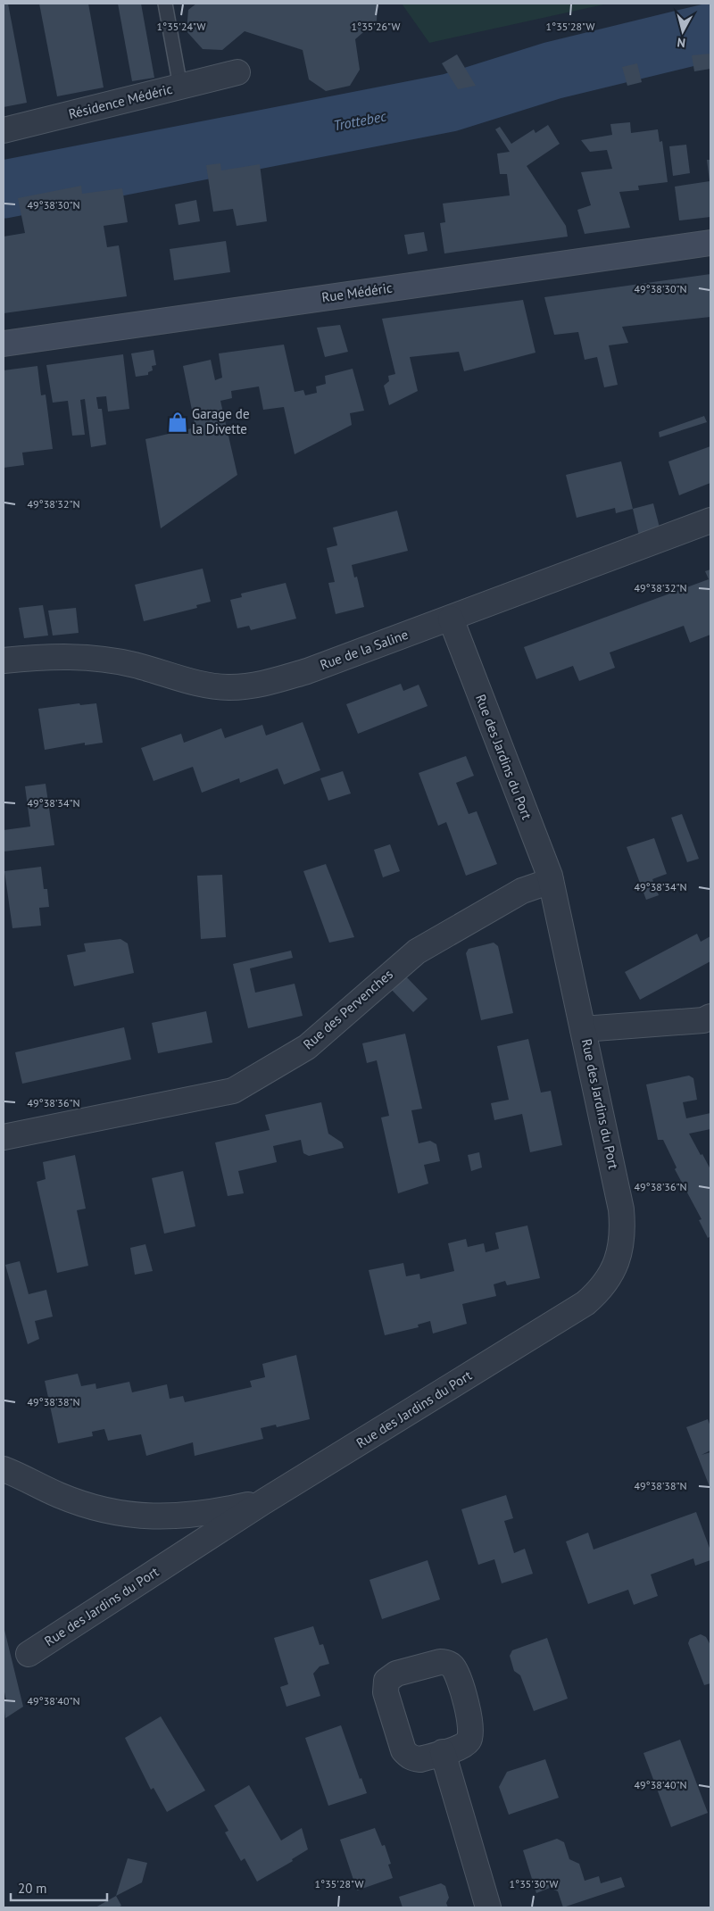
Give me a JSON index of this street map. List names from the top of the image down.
{
  "streets": {
    "main road": ["Rue Médéric"],
    "street": [
      "Résidence Médéric",
      "Rue de la Saline",
      "Rue des Jardins du Port",
      "Rue des Pervenches"
    ]
  },
  "crossings": [
    ["Rue de la Saline", "Rue des Jardins du Port"],
    ["Rue des Jardins du Port", "Rue des Pervenches"]
  ],
  "water": ["Trottebec"],
  "places": {
    "shop": ["Garage de la Divette"]
  },
  "scale_bar": "20 m",
  "north": "bottom",
  "coordinates": [
    "1°35'24\"W",
    "1°35'26\"W",
    "1°35'28\"W",
    "49°38'30\"N",
    "49°38'32\"N",
    "49°38'34\"N",
    "49°38'36\"N",
    "49°38'38\"N",
    "49°38'40\"N",
    "1°35'30\"W"
  ]
}
